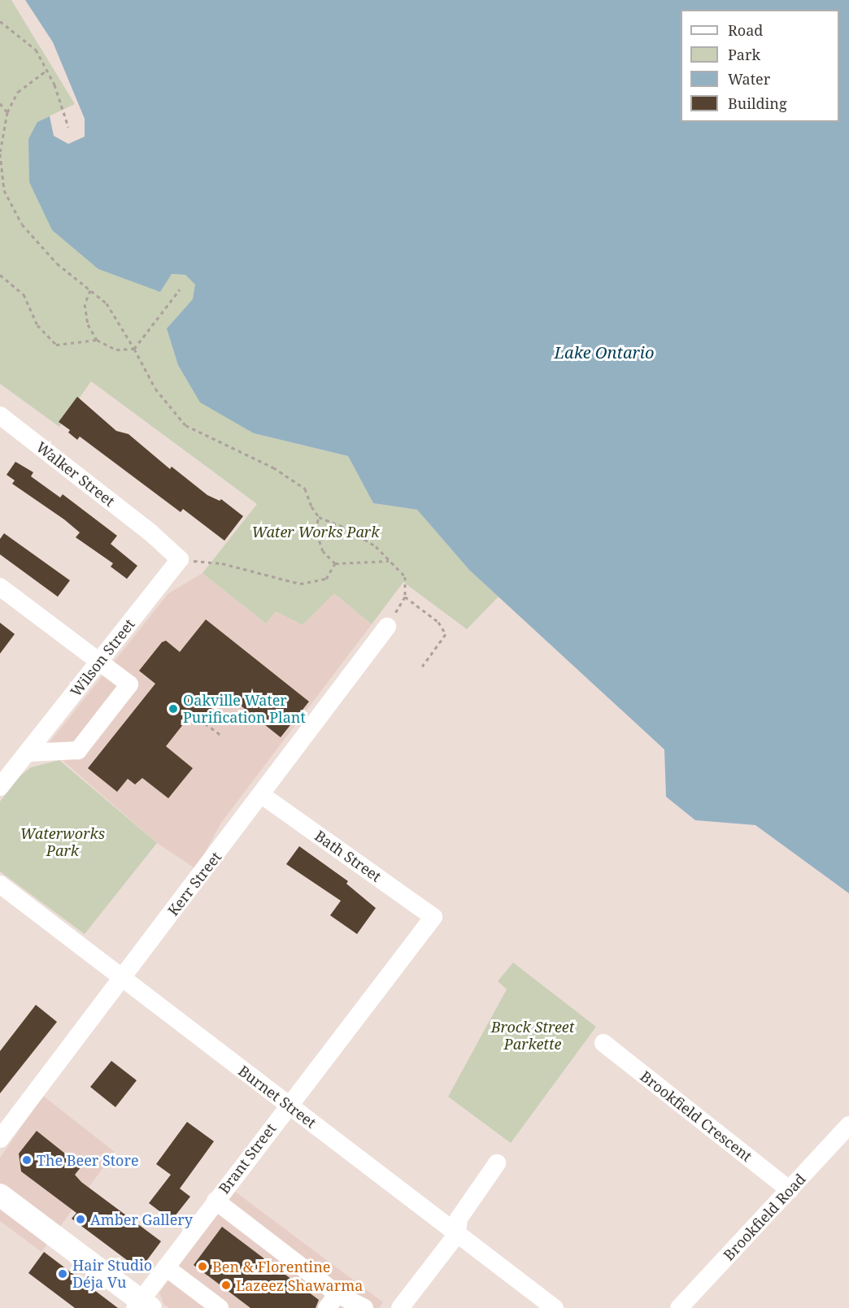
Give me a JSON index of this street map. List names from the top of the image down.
{
  "streets": {
    "street": [
      "Walker Street",
      "Wilson Street",
      "Bath Street",
      "Kerr Street",
      "Burnet Street",
      "Brookfield Crescent",
      "Brant Street",
      "Brookfield Road"
    ]
  },
  "crossings": [
    ["Walker Street", "Wilson Street"],
    ["Bath Street", "Kerr Street"],
    ["Bath Street", "Brant Street"],
    ["Kerr Street", "Burnet Street"],
    ["Burnet Street", "Brant Street"],
    ["Brookfield Crescent", "Brookfield Road"]
  ],
  "water": ["Lake Ontario"],
  "parks": ["Water Works Park", "Waterworks Park", "Brock Street Parkette"],
  "places": [
    "Oakville Water Purification Plant",
    "The Beer Store",
    "Amber Gallery",
    "Ben & Florentine",
    "Hair Studio Déja Vu",
    "Lazeez Shawarma"
  ],
  "legend": [
    "Road",
    "Park",
    "Water",
    "Building"
  ]
}
